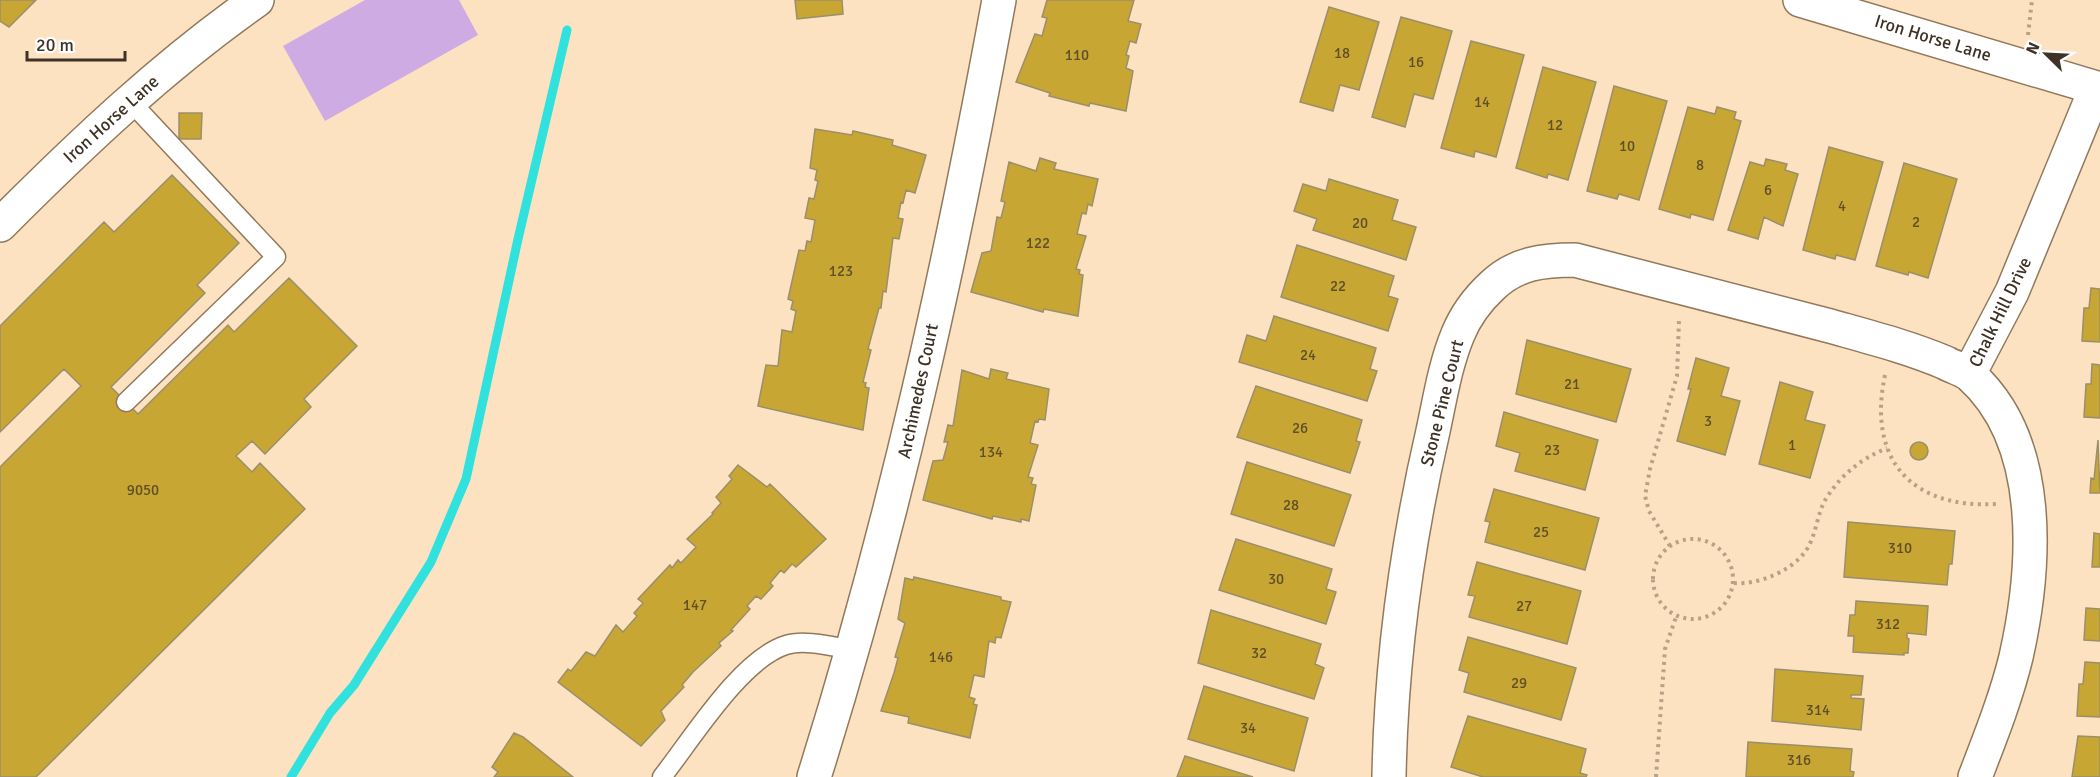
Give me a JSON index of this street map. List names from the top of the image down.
{
  "streets": {
    "street": [
      "Iron Horse Lane",
      "Chalk Hill Drive",
      "Archimedes Court",
      "Stone Pine Court"
    ]
  },
  "crossings": [
    ["Iron Horse Lane", "Chalk Hill Drive"],
    ["Chalk Hill Drive", "Stone Pine Court"]
  ],
  "house_numbers": [
    "18",
    "110",
    "16",
    "14",
    "12",
    "10",
    "8",
    "6",
    "4",
    "2",
    "20",
    "122",
    "123",
    "22",
    "24",
    "21",
    "3",
    "26",
    "1",
    "23",
    "134",
    "9050",
    "28",
    "25",
    "310",
    "30",
    "147",
    "27",
    "312",
    "32",
    "146",
    "29",
    "314",
    "34",
    "316"
  ],
  "scale_bar": "20 m",
  "north": "top left"
}
